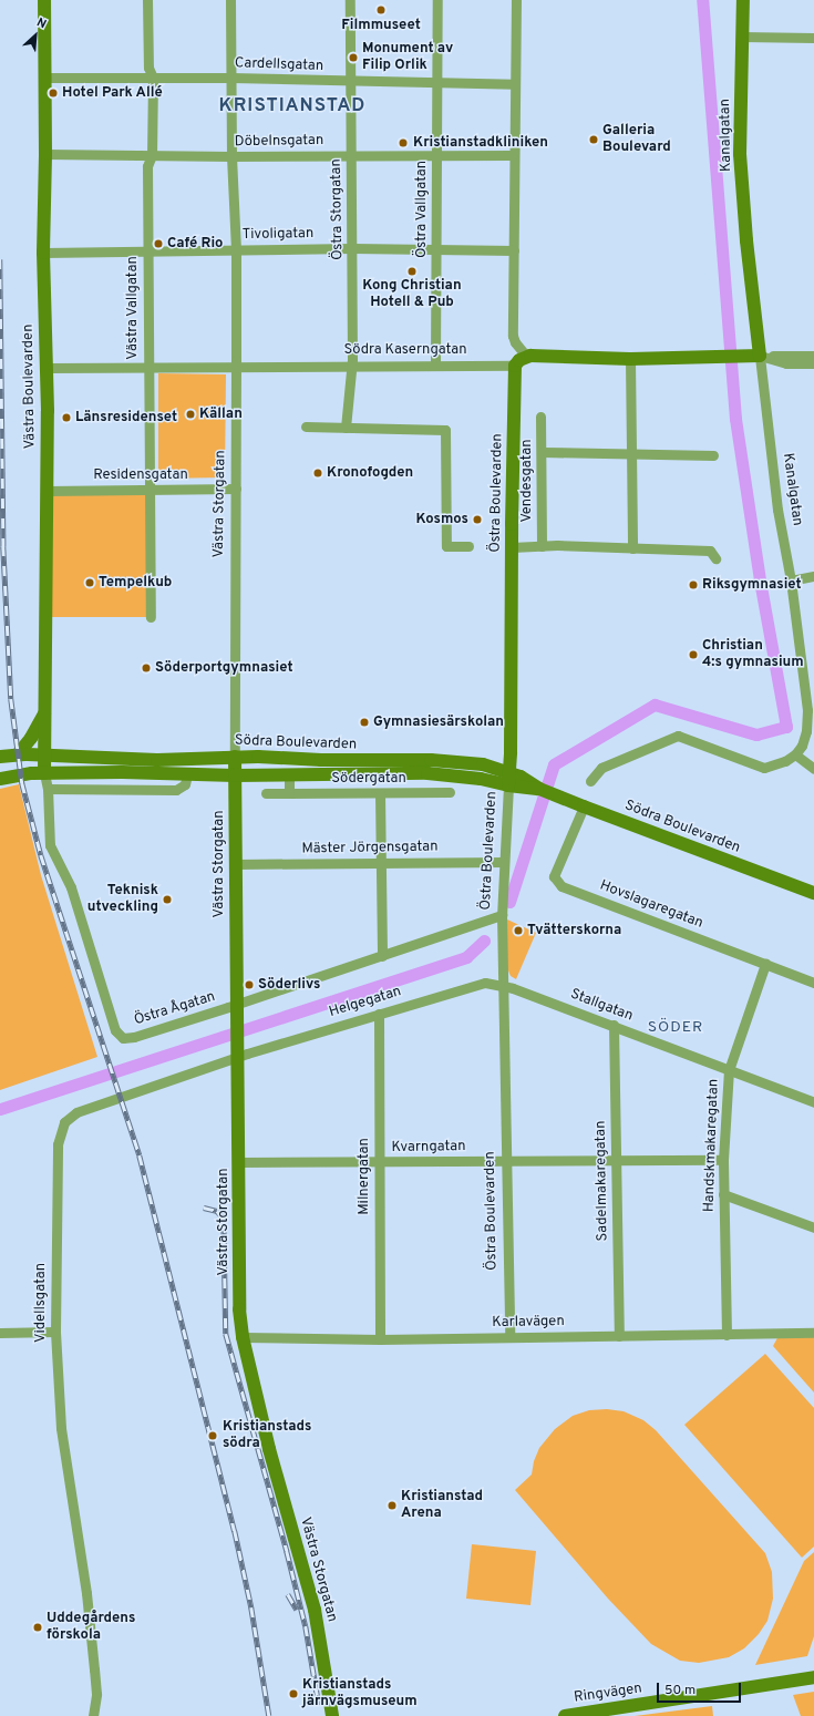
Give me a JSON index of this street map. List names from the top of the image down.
{
  "streets": {
    "street": [
      "Cardellsgatan",
      "Kanalgatan",
      "Döbelnsgatan",
      "Östra Storgatan",
      "Östra Vallgatan",
      "Tivoligatan",
      "Västra Vallgatan",
      "Södra Kaserngatan",
      "Västra Boulevarden",
      "Residensgatan",
      "Vendesgatan",
      "Östra Boulevarden",
      "Västra Storgatan",
      "Södra Boulevarden",
      "Södergatan",
      "Mäster Jörgensgatan",
      "Hovslagaregatan",
      "Helgegatan",
      "Stallgatan",
      "Östra Ågatan",
      "Handskmakaregatan",
      "Kvarngatan",
      "Milnergatan",
      "Sadelmakaregatan",
      "Videllsgatan",
      "Karlavägen",
      "Ringvägen"
    ]
  },
  "crossings": [
    ["Cardellsgatan", "Östra Storgatan"],
    ["Cardellsgatan", "Östra Vallgatan"],
    ["Cardellsgatan", "Västra Vallgatan"],
    ["Cardellsgatan", "Västra Boulevarden"],
    ["Cardellsgatan", "Västra Storgatan"],
    ["Döbelnsgatan", "Östra Storgatan"],
    ["Döbelnsgatan", "Östra Vallgatan"],
    ["Döbelnsgatan", "Västra Vallgatan"],
    ["Döbelnsgatan", "Västra Boulevarden"],
    ["Döbelnsgatan", "Västra Storgatan"],
    ["Östra Storgatan", "Tivoligatan"],
    ["Östra Storgatan", "Södra Kaserngatan"],
    ["Östra Vallgatan", "Tivoligatan"],
    ["Östra Vallgatan", "Södra Kaserngatan"],
    ["Tivoligatan", "Västra Vallgatan"],
    ["Tivoligatan", "Västra Boulevarden"],
    ["Tivoligatan", "Västra Storgatan"],
    ["Västra Vallgatan", "Södra Kaserngatan"],
    ["Västra Vallgatan", "Residensgatan"],
    ["Södra Kaserngatan", "Västra Boulevarden"],
    ["Södra Kaserngatan", "Östra Boulevarden"],
    ["Södra Kaserngatan", "Västra Storgatan"],
    ["Västra Boulevarden", "Residensgatan"],
    ["Västra Boulevarden", "Södra Boulevarden"],
    ["Västra Boulevarden", "Östra Ågatan"],
    ["Residensgatan", "Västra Storgatan"],
    ["Östra Boulevarden", "Södra Boulevarden"],
    ["Östra Boulevarden", "Mäster Jörgensgatan"],
    ["Östra Boulevarden", "Helgegatan"],
    ["Östra Boulevarden", "Stallgatan"],
    ["Östra Boulevarden", "Östra Ågatan"],
    ["Östra Boulevarden", "Kvarngatan"],
    ["Östra Boulevarden", "Karlavägen"],
    ["Västra Storgatan", "Södra Boulevarden"],
    ["Västra Storgatan", "Mäster Jörgensgatan"],
    ["Västra Storgatan", "Helgegatan"],
    ["Västra Storgatan", "Östra Ågatan"],
    ["Västra Storgatan", "Kvarngatan"],
    ["Västra Storgatan", "Videllsgatan"],
    ["Västra Storgatan", "Karlavägen"],
    ["Södra Boulevarden", "Hovslagaregatan"],
    ["Södra Boulevarden", "Östra Ågatan"],
    ["Hovslagaregatan", "Handskmakaregatan"],
    ["Helgegatan", "Stallgatan"],
    ["Helgegatan", "Milnergatan"],
    ["Helgegatan", "Videllsgatan"],
    ["Stallgatan", "Handskmakaregatan"],
    ["Stallgatan", "Sadelmakaregatan"],
    ["Handskmakaregatan", "Kvarngatan"],
    ["Handskmakaregatan", "Karlavägen"],
    ["Kvarngatan", "Milnergatan"],
    ["Kvarngatan", "Sadelmakaregatan"],
    ["Milnergatan", "Karlavägen"],
    ["Sadelmakaregatan", "Karlavägen"]
  ],
  "districts": ["KRISTIANSTAD", "SÖDER"],
  "places": [
    "Filmmuseet",
    "Monument av Filip Orlik",
    "Hotel Park Allé",
    "Galleria Boulevard",
    "Kristianstadkliniken",
    "Café Rio",
    "Kong Christian Hotell & Pub",
    "Källan",
    "Länsresidenset",
    "Kronofogden",
    "Kosmos",
    "Tempelkub",
    "Riksgymnasiet",
    "Christian 4:s gymnasium",
    "Söderportgymnasiet",
    "Gymnasiesärskolan",
    "Teknisk utveckling",
    "Tvätterskorna",
    "Söderlivs",
    "Kristianstads södra",
    "Kristianstad Arena",
    "Uddegårdens förskola",
    "Kristianstads järnvägsmuseum"
  ],
  "scale_bar": "50 m",
  "north": "top right"
}
